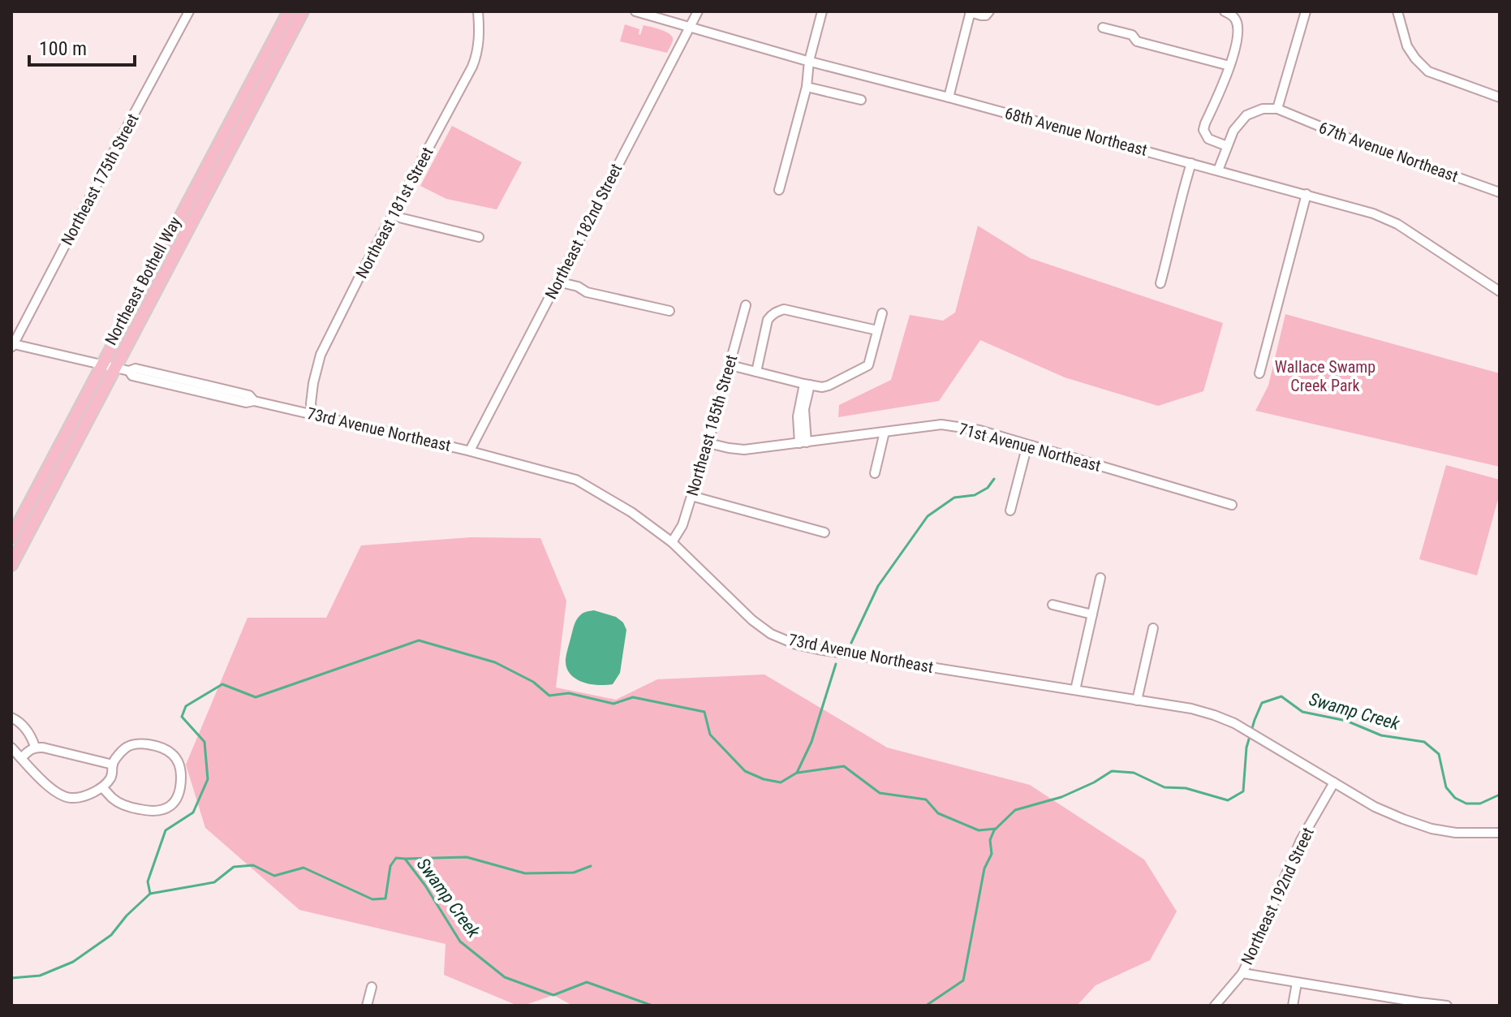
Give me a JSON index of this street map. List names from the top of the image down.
{
  "streets": {
    "main road": ["Northeast Bothell Way"],
    "street": [
      "68th Avenue Northeast",
      "67th Avenue Northeast",
      "Northeast 175th Street",
      "Northeast 181st Street",
      "Northeast 182nd Street",
      "Northeast 185th Street",
      "73rd Avenue Northeast",
      "71st Avenue Northeast",
      "Northeast 192nd Street"
    ]
  },
  "crossings": [
    ["68th Avenue Northeast", "Northeast 182nd Street"],
    ["Northeast 175th Street", "73rd Avenue Northeast"],
    ["Northeast 181st Street", "73rd Avenue Northeast"],
    ["Northeast 182nd Street", "73rd Avenue Northeast"],
    ["Northeast Bothell Way", "73rd Avenue Northeast"],
    ["Northeast 185th Street", "73rd Avenue Northeast"],
    ["Northeast 185th Street", "71st Avenue Northeast"],
    ["73rd Avenue Northeast", "Northeast 192nd Street"]
  ],
  "water": ["Swamp Creek"],
  "parks": ["Wallace Swamp Creek Park"],
  "scale_bar": "100 m"
}
